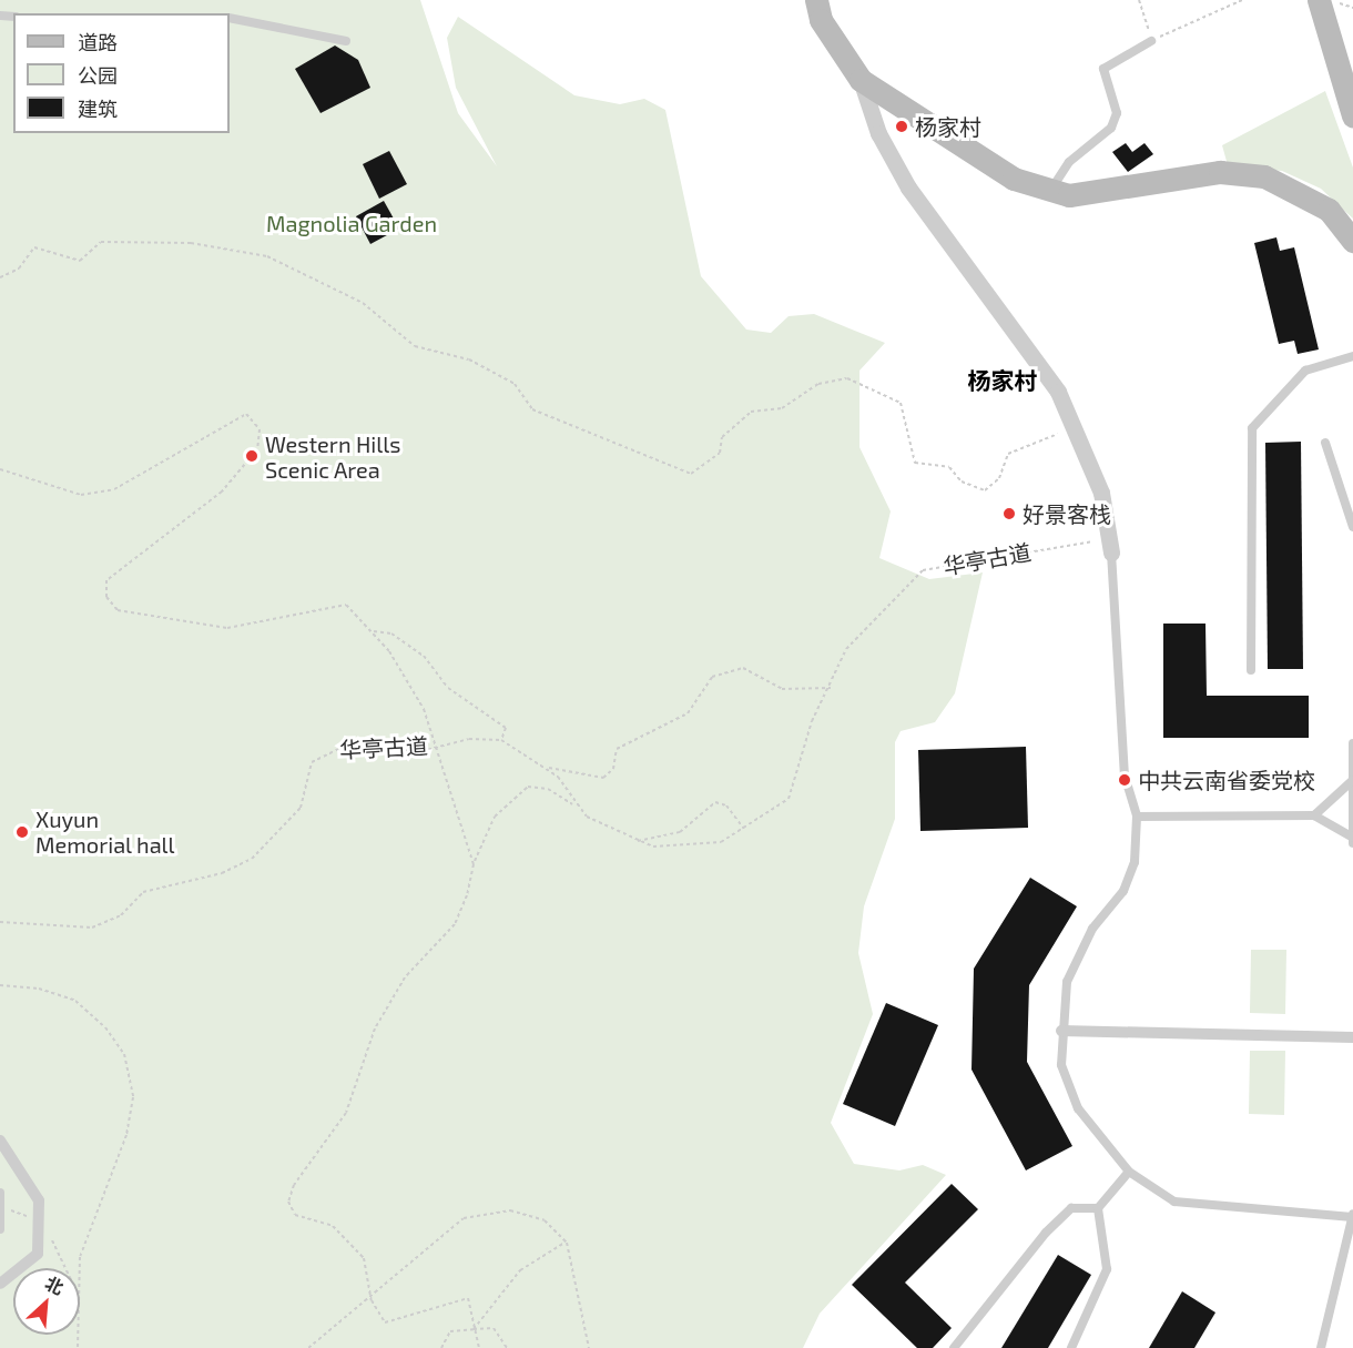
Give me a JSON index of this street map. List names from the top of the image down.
{
  "streets": {
    "path": ["华亭古道"]
  },
  "districts": ["杨家村"],
  "parks": ["Magnolia Garden"],
  "places": [
    "杨家村",
    "Western Hills Scenic Area",
    "好景客栈",
    "中共云南省委党校",
    "Xuyun Memorial hall"
  ],
  "legend": ["道路", "公园", "建筑"],
  "north": "top right"
}
